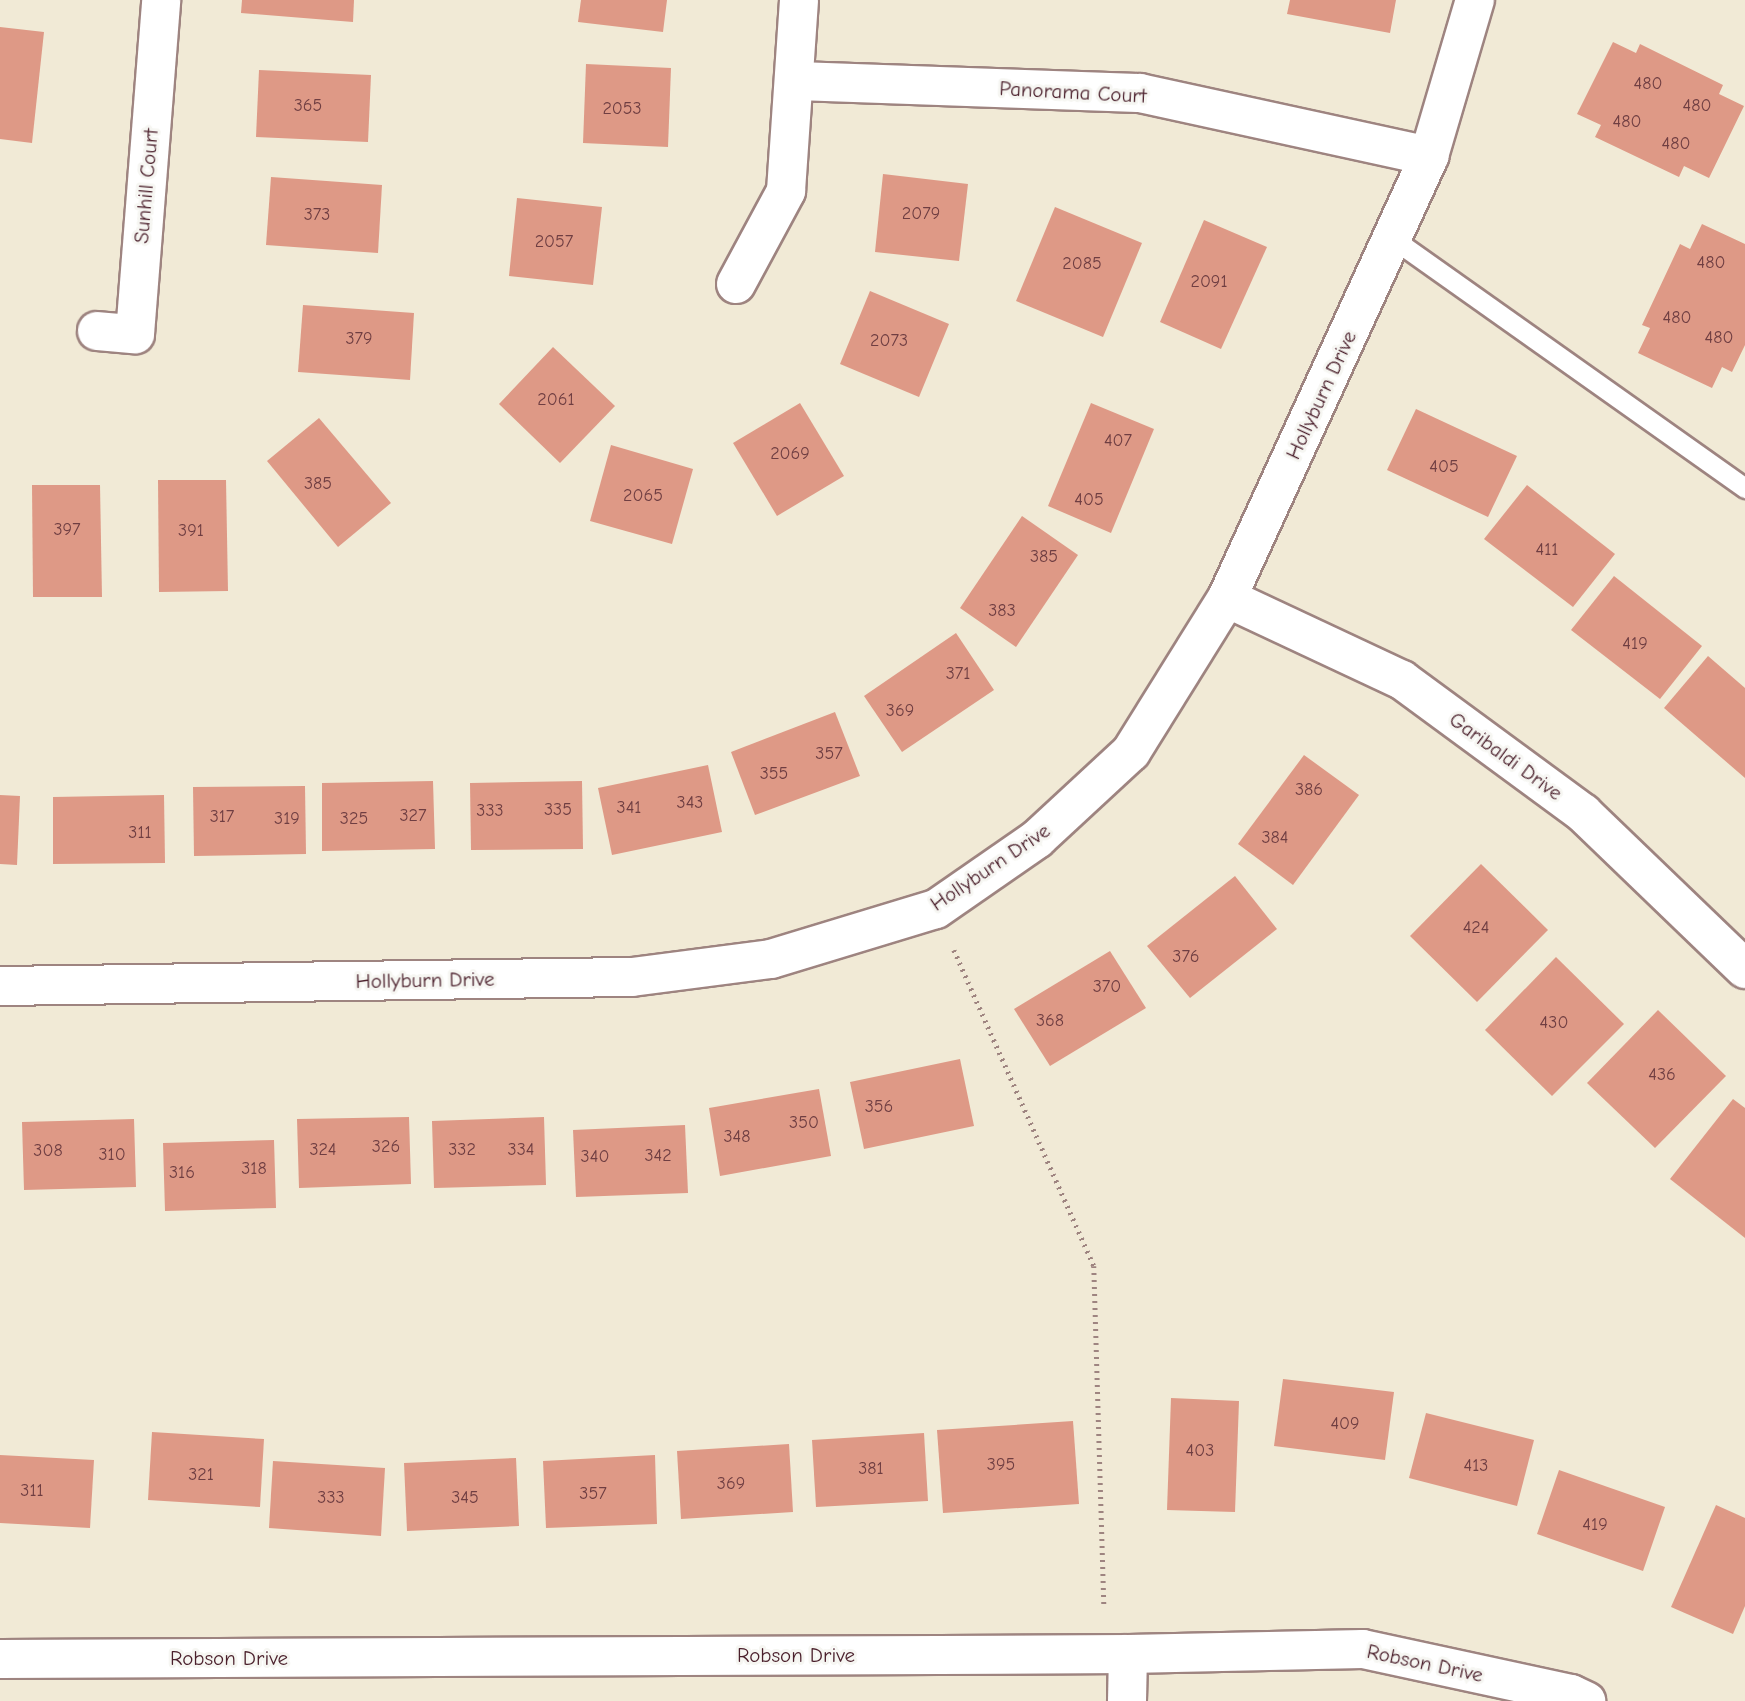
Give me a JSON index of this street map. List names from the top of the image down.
{
  "streets": {
    "street": [
      "Panorama Court",
      "Sunhill Court",
      "Hollyburn Drive",
      "Garibaldi Drive",
      "Robson Drive"
    ]
  },
  "crossings": [
    ["Panorama Court", "Hollyburn Drive"],
    ["Hollyburn Drive", "Garibaldi Drive"]
  ],
  "house_numbers": [
    "480",
    "365",
    "480",
    "2053",
    "480",
    "480",
    "2079",
    "373",
    "2057",
    "480",
    "2085",
    "2091",
    "480",
    "480",
    "379",
    "2073",
    "2061",
    "407",
    "2069",
    "405",
    "385",
    "2065",
    "405",
    "397",
    "391",
    "411",
    "385",
    "383",
    "419",
    "371",
    "369",
    "357",
    "355",
    "386",
    "343",
    "341",
    "335",
    "333",
    "327",
    "317",
    "319",
    "325",
    "311",
    "384",
    "424",
    "376",
    "370",
    "368",
    "430",
    "436",
    "356",
    "350",
    "348",
    "326",
    "324",
    "332",
    "334",
    "308",
    "310",
    "342",
    "340",
    "318",
    "316",
    "409",
    "403",
    "395",
    "413",
    "381",
    "321",
    "369",
    "311",
    "357",
    "333",
    "345",
    "419"
  ]
}
